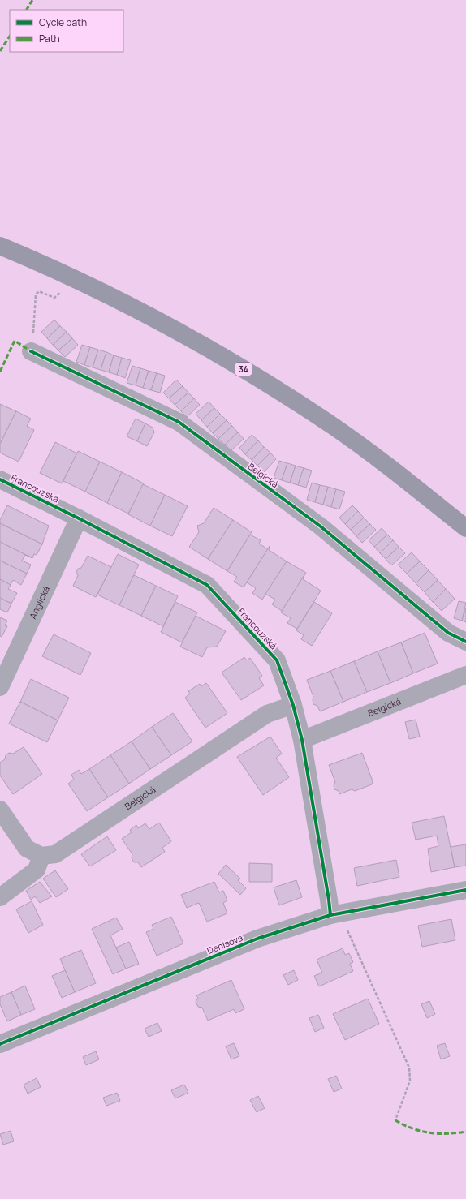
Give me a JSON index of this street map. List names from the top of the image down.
{
  "streets": {
    "main road": ["34"],
    "street": [
      "Belgická",
      "Francouzská",
      "Anglická",
      "Denisova"
    ]
  },
  "crossings": [
    ["Belgická", "Francouzská"],
    ["Francouzská", "Anglická"],
    ["Francouzská", "Denisova"]
  ],
  "legend": ["Cycle path", "Path"]
}
